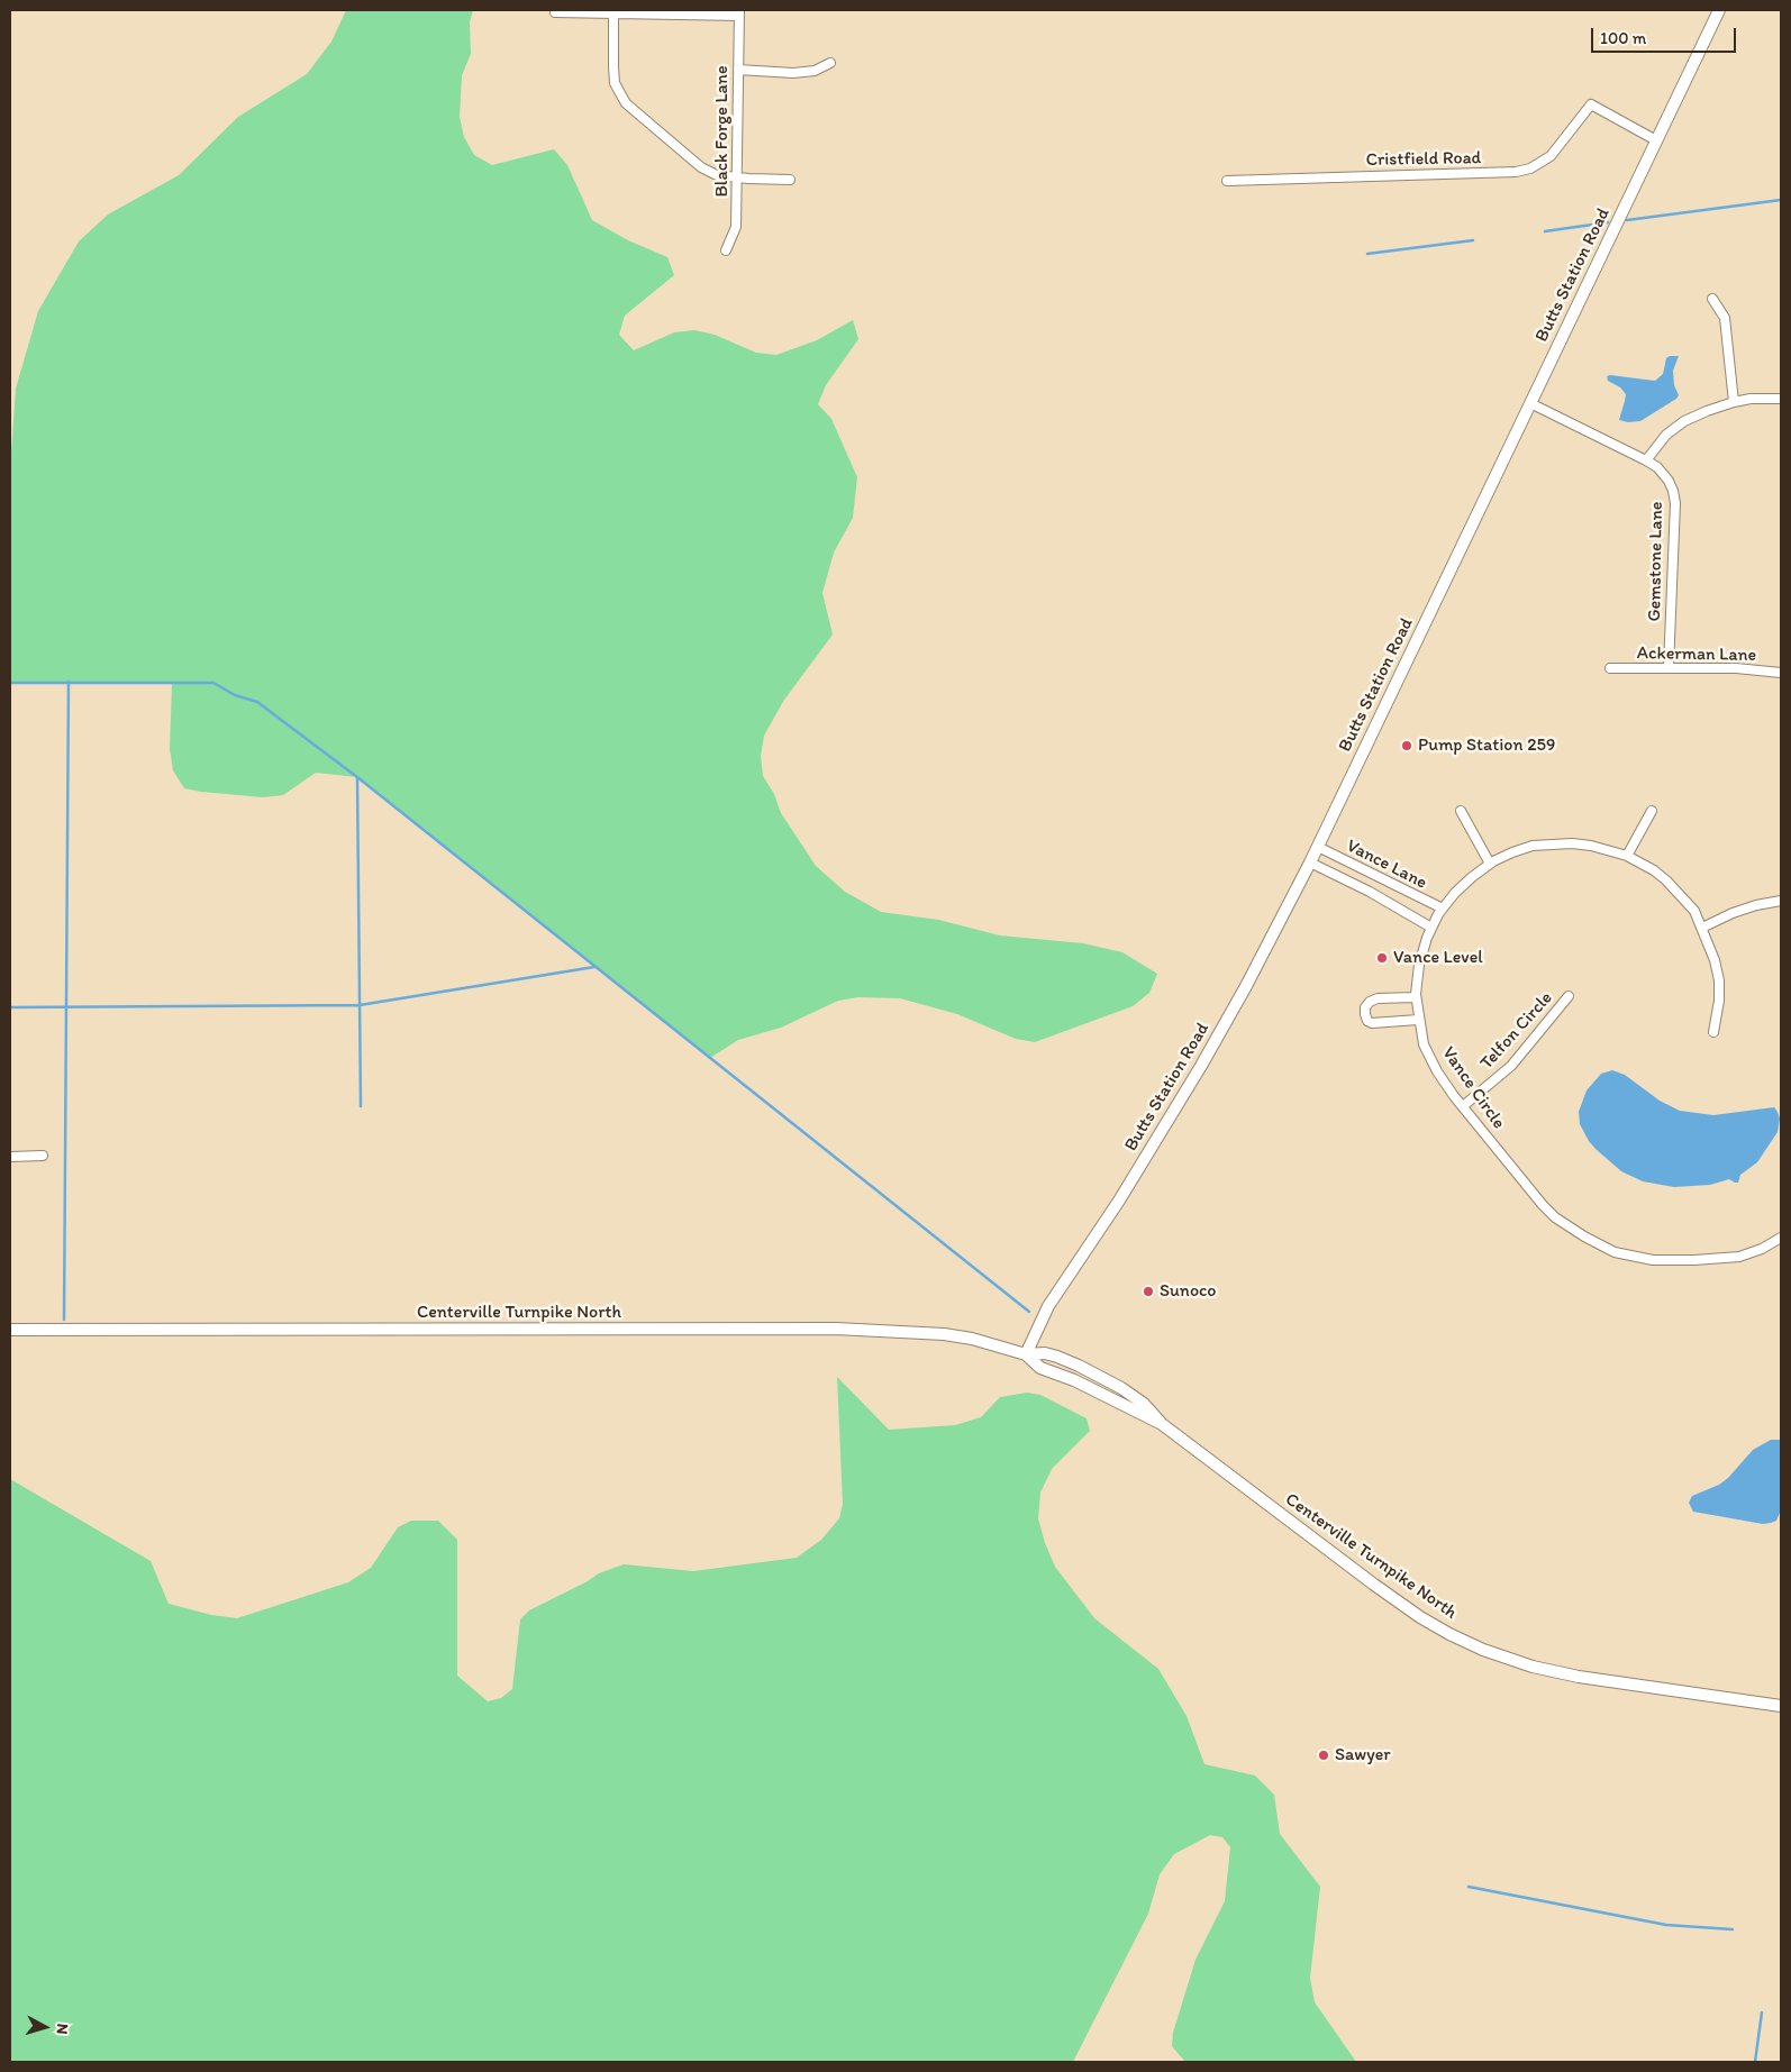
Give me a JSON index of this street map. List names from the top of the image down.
{
  "streets": {
    "main road": ["Butts Station Road", "Centerville Turnpike North"],
    "street": [
      "Black Forge Lane",
      "Cristfield Road",
      "Gemstone Lane",
      "Ackerman Lane",
      "Vance Lane",
      "Telfon Circle",
      "Vance Circle"
    ]
  },
  "crossings": [
    ["Cristfield Road", "Butts Station Road"],
    ["Butts Station Road", "Gemstone Lane"],
    ["Butts Station Road", "Vance Lane"],
    ["Butts Station Road", "Centerville Turnpike North"],
    ["Gemstone Lane", "Ackerman Lane"],
    ["Vance Lane", "Vance Circle"],
    ["Telfon Circle", "Vance Circle"]
  ],
  "places": [
    "Pump Station 259",
    "Vance Level",
    "Sunoco",
    "Sawyer"
  ],
  "scale_bar": "100 m",
  "north": "right"
}
